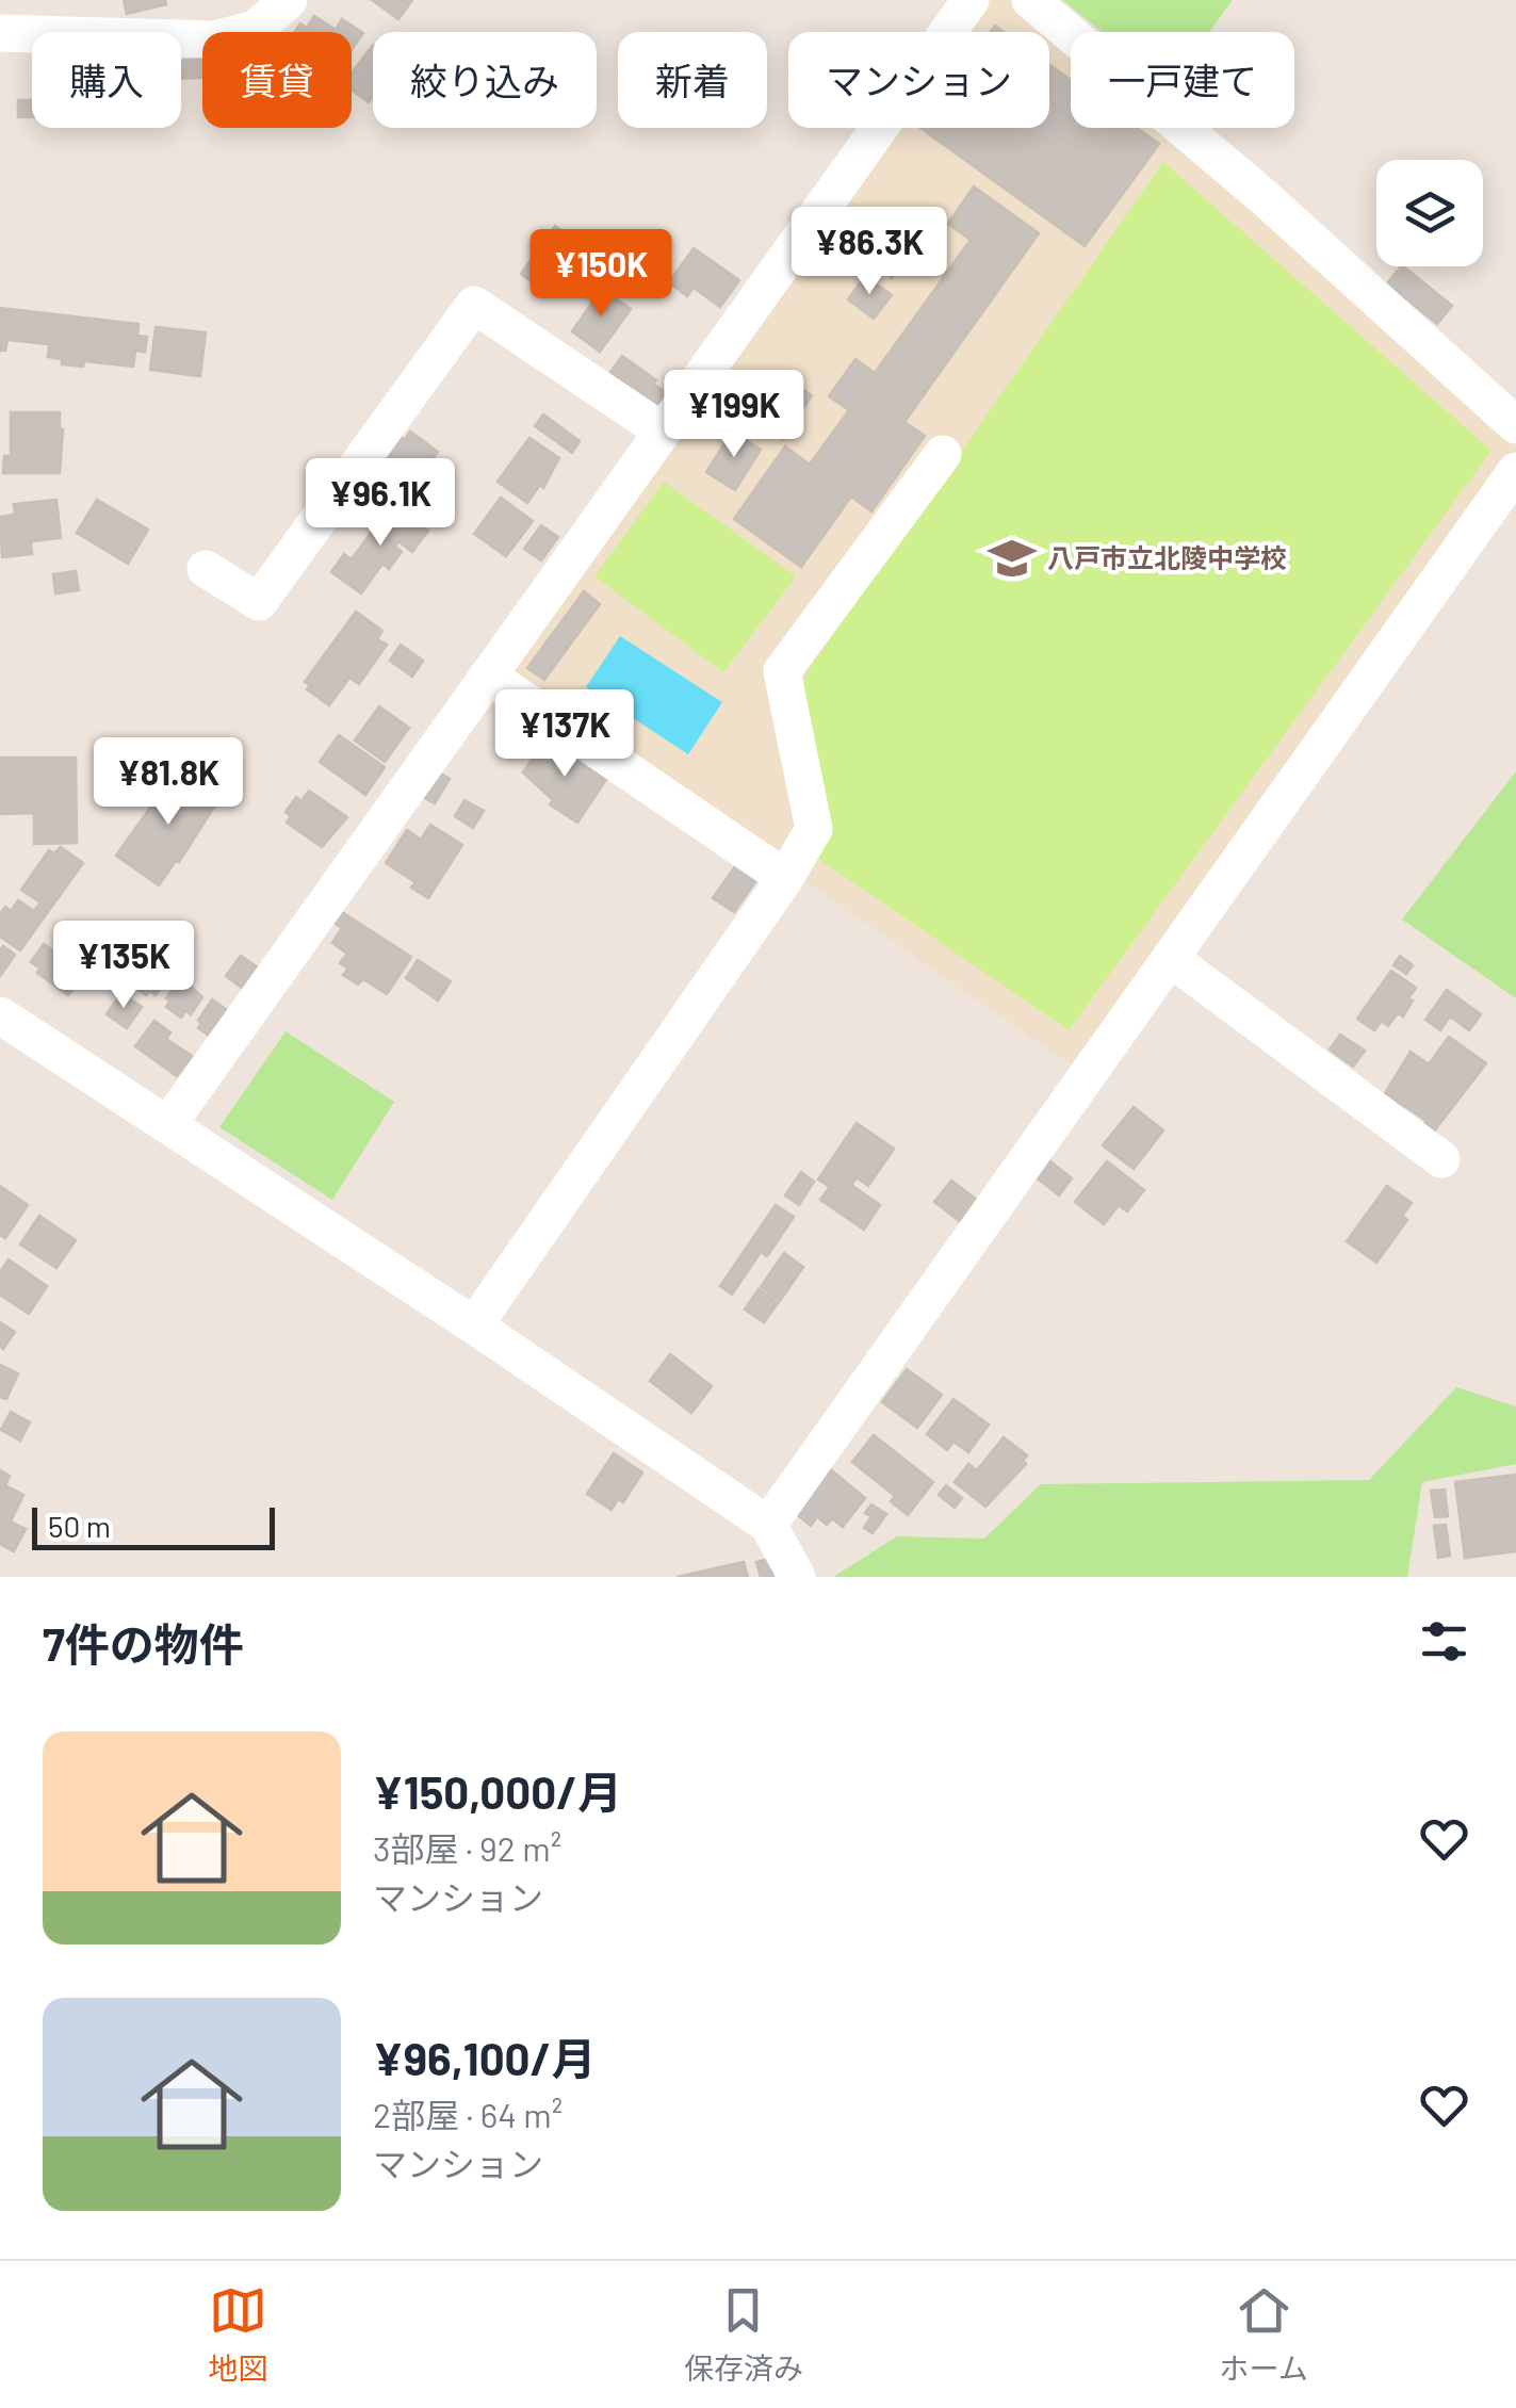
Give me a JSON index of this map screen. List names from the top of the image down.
{
  "places": {
    "school or university": ["八戸市立北陵中学校"]
  },
  "scale_bar": "50 m",
  "page": {
    "chip": [
      "購入",
      "賃貸",
      "絞り込み",
      "新着",
      "マンション",
      "一戸建て"
    ],
    "price": [
      "¥86.3K",
      "¥150K",
      "¥199K",
      "¥96.1K",
      "¥137K",
      "¥81.8K",
      "¥135K"
    ],
    "scale": "50 m",
    "heading": "7件の物件",
    "list": [
      {
        "name": "¥150,000/月",
        "note": "3部屋 · 92 m² · マンション"
      },
      {
        "name": "¥96,100/月",
        "note": "2部屋 · 64 m² · マンション"
      }
    ],
    "tabs": ["地図", "保存済み", "ホーム"]
  }
}
